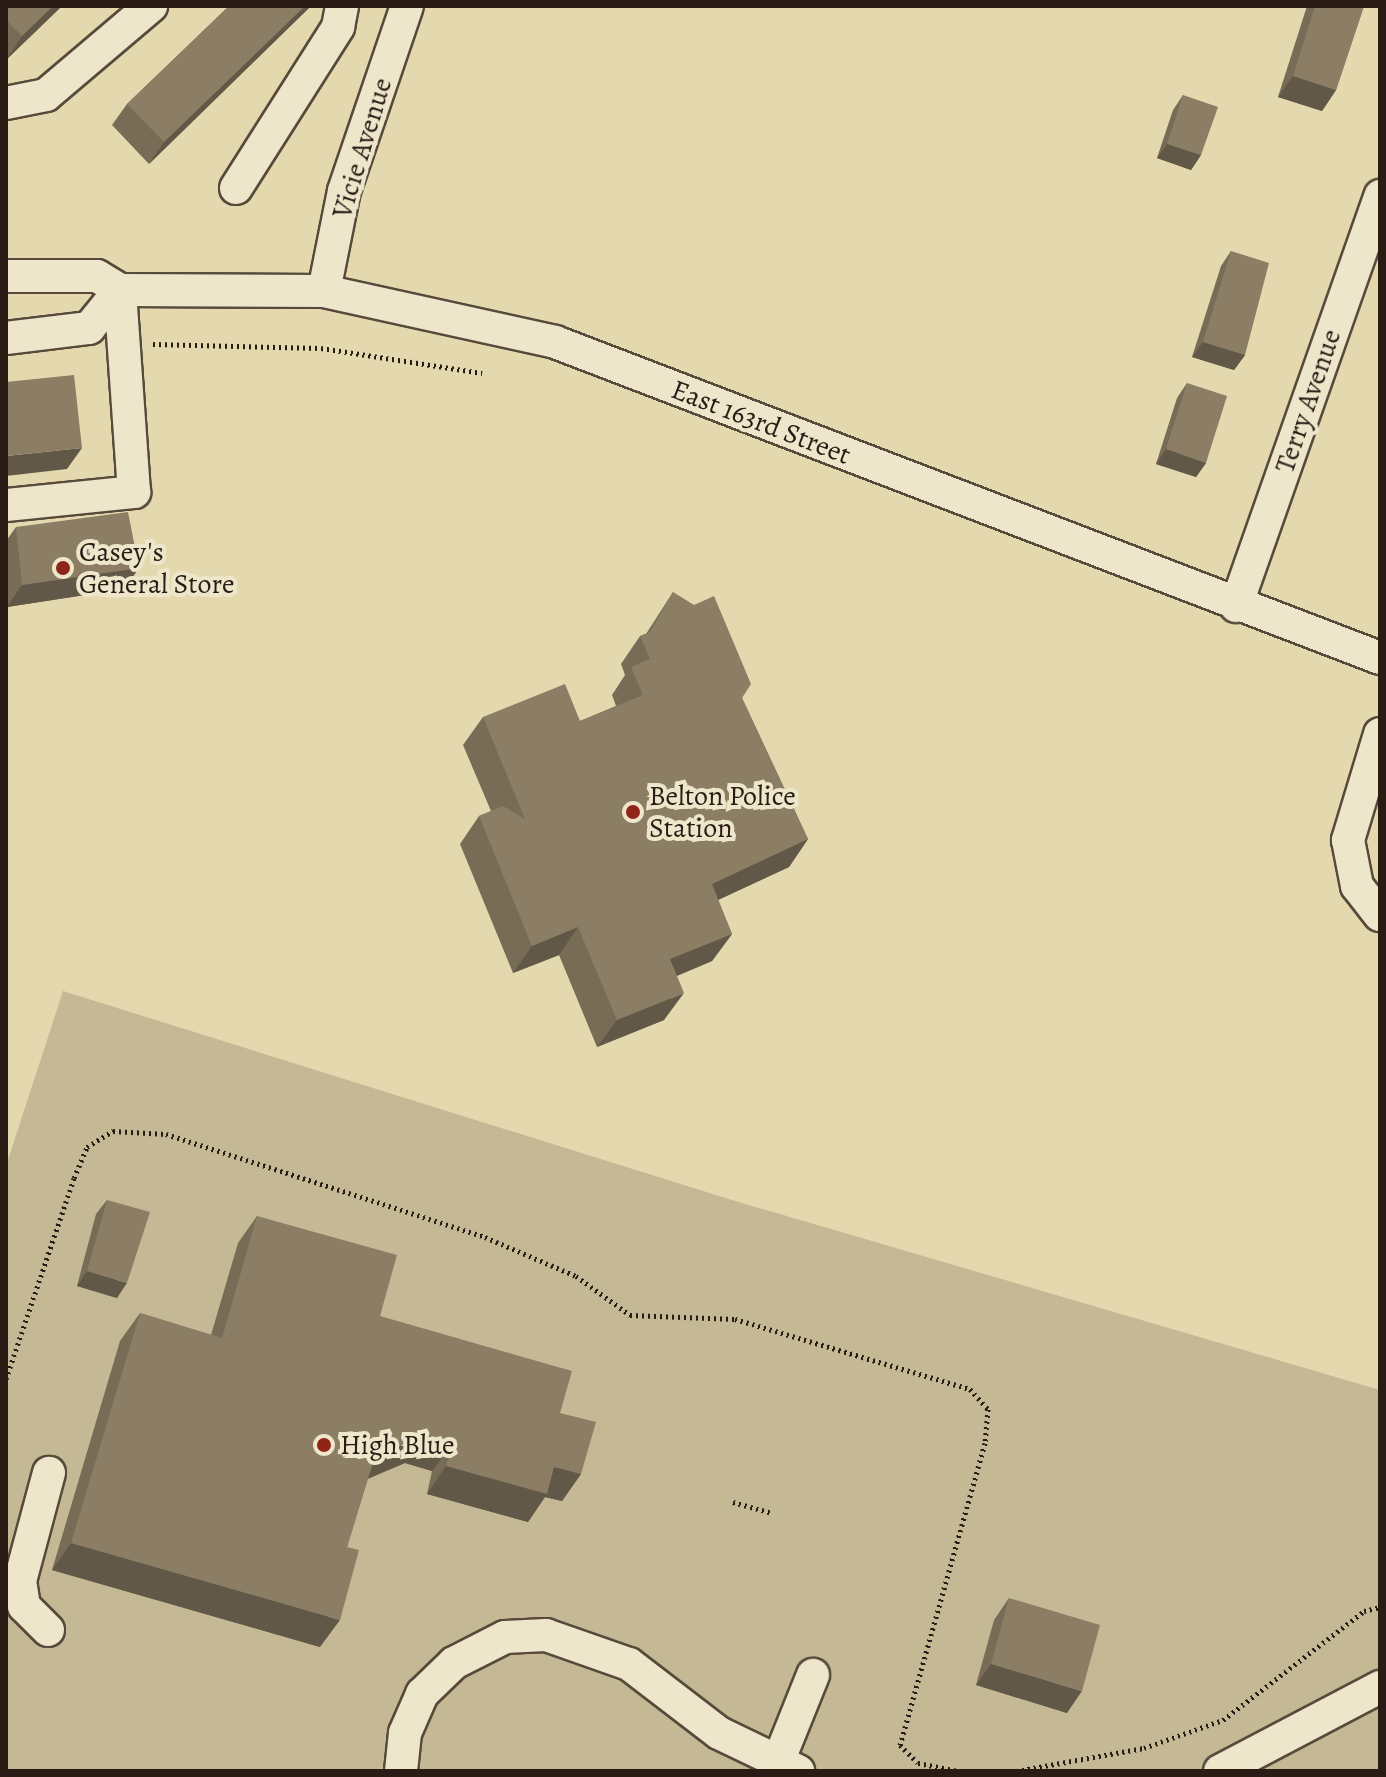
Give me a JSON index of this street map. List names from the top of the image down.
{
  "streets": {
    "street": ["Vicie Avenue", "Terry Avenue", "East 163rd Street"]
  },
  "crossings": [
    ["Vicie Avenue", "East 163rd Street"],
    ["Terry Avenue", "East 163rd Street"]
  ],
  "places": ["Casey's General Store", "Belton Police Station", "High Blue"]
}
